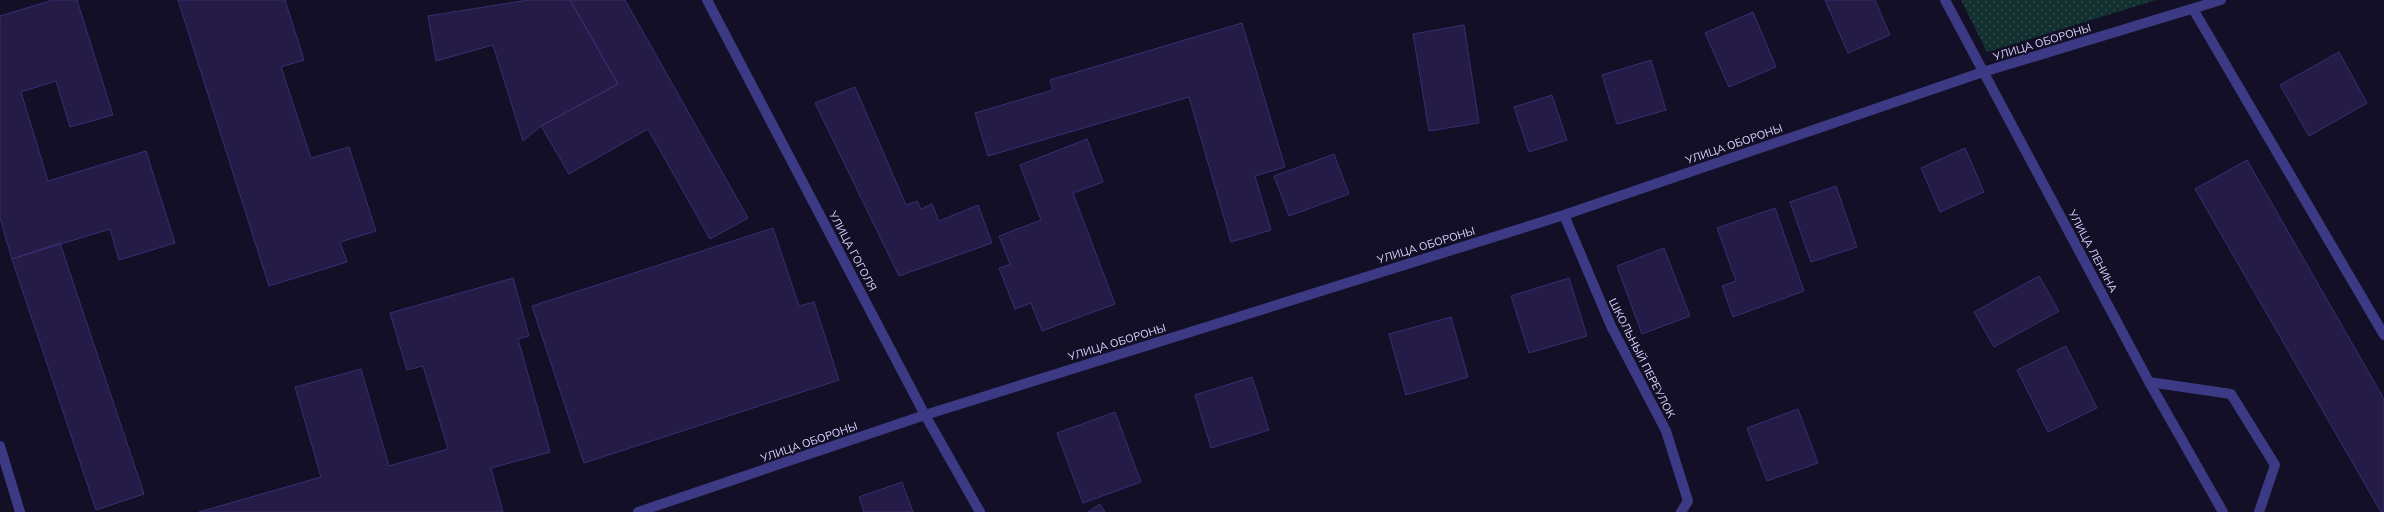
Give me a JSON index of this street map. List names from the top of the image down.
{
  "streets": {
    "street": [
      "УЛИЦА ОБОРОНЫ",
      "УЛИЦА ГОГОЛЯ",
      "УЛИЦА ЛЕНИНА",
      "ШКОЛЬНЫЙ ПЕРЕУЛОК"
    ]
  },
  "crossings": [
    ["УЛИЦА ОБОРОНЫ", "УЛИЦА ГОГОЛЯ"],
    ["УЛИЦА ОБОРОНЫ", "УЛИЦА ЛЕНИНА"],
    ["УЛИЦА ОБОРОНЫ", "ШКОЛЬНЫЙ ПЕРЕУЛОК"]
  ]
}
